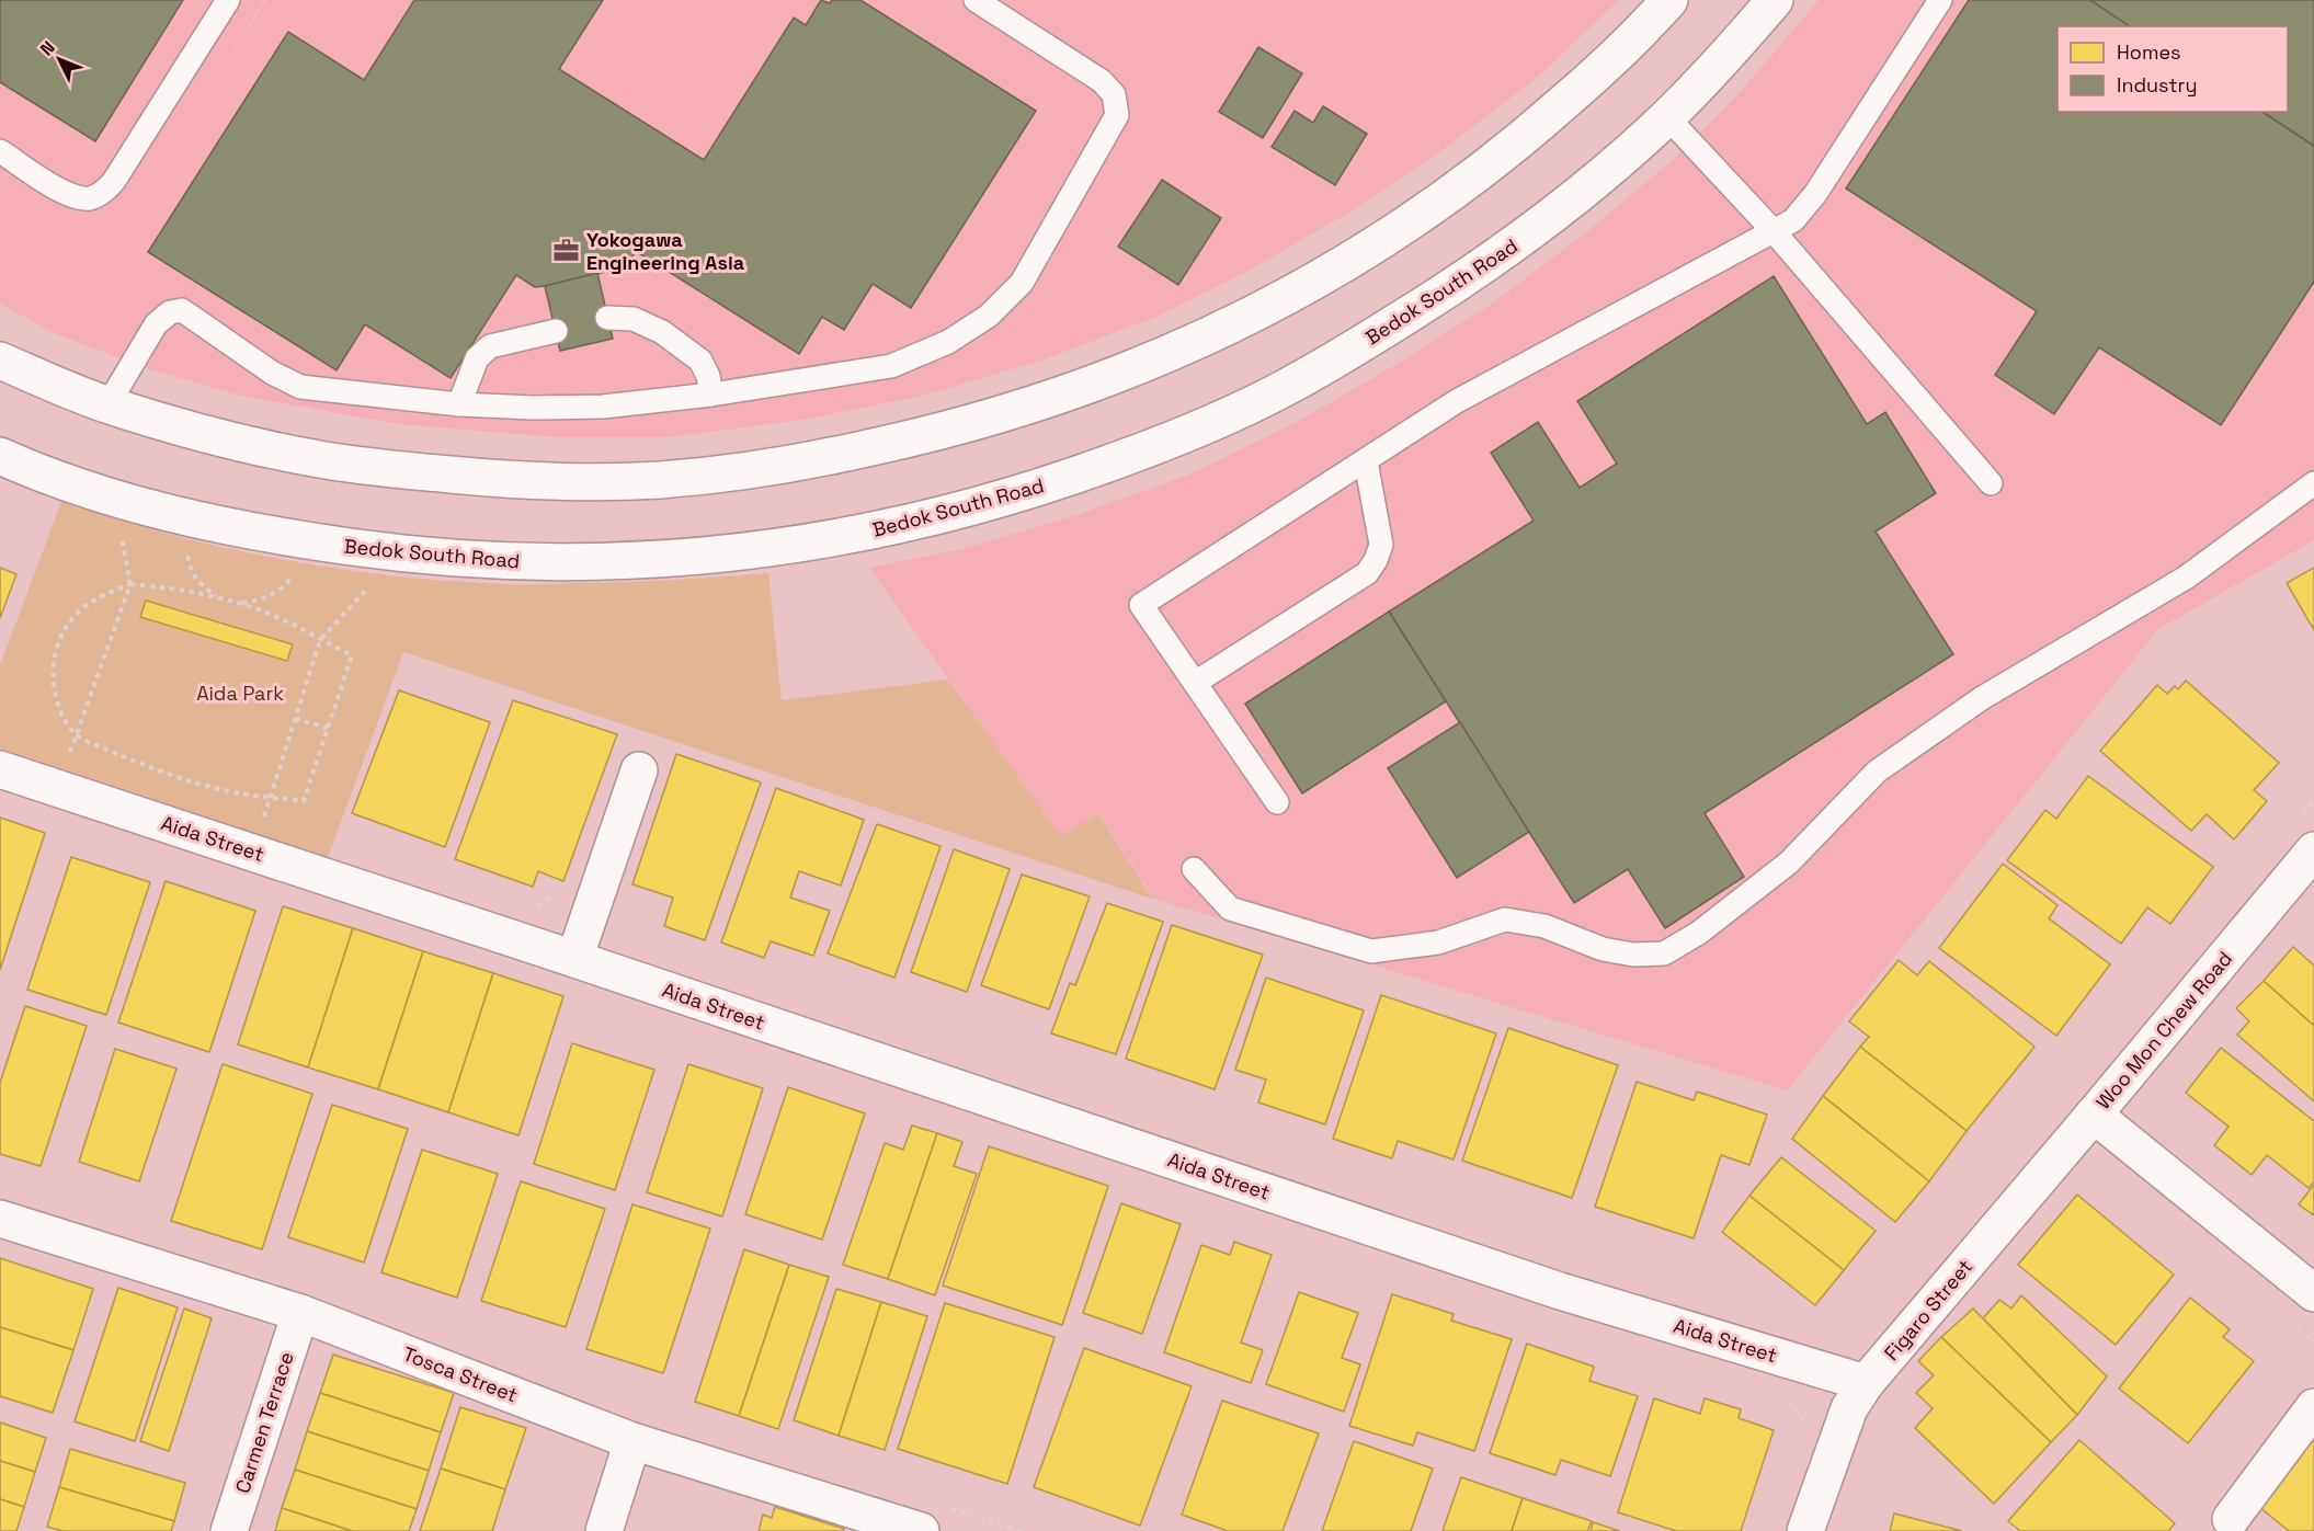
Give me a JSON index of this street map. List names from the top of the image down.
{
  "streets": {
    "street": [
      "Bedok South Road",
      "Aida Street",
      "Woo Mon Chew Road",
      "Figaro Street",
      "Tosca Street",
      "Carmen Terrace"
    ]
  },
  "crossings": [
    ["Aida Street", "Figaro Street"],
    ["Woo Mon Chew Road", "Figaro Street"],
    ["Tosca Street", "Carmen Terrace"]
  ],
  "parks": ["Aida Park"],
  "places": {
    "office": ["Yokogawa Engineering Asia"]
  },
  "legend": ["Homes", "Industry"],
  "north": "top left"
}
